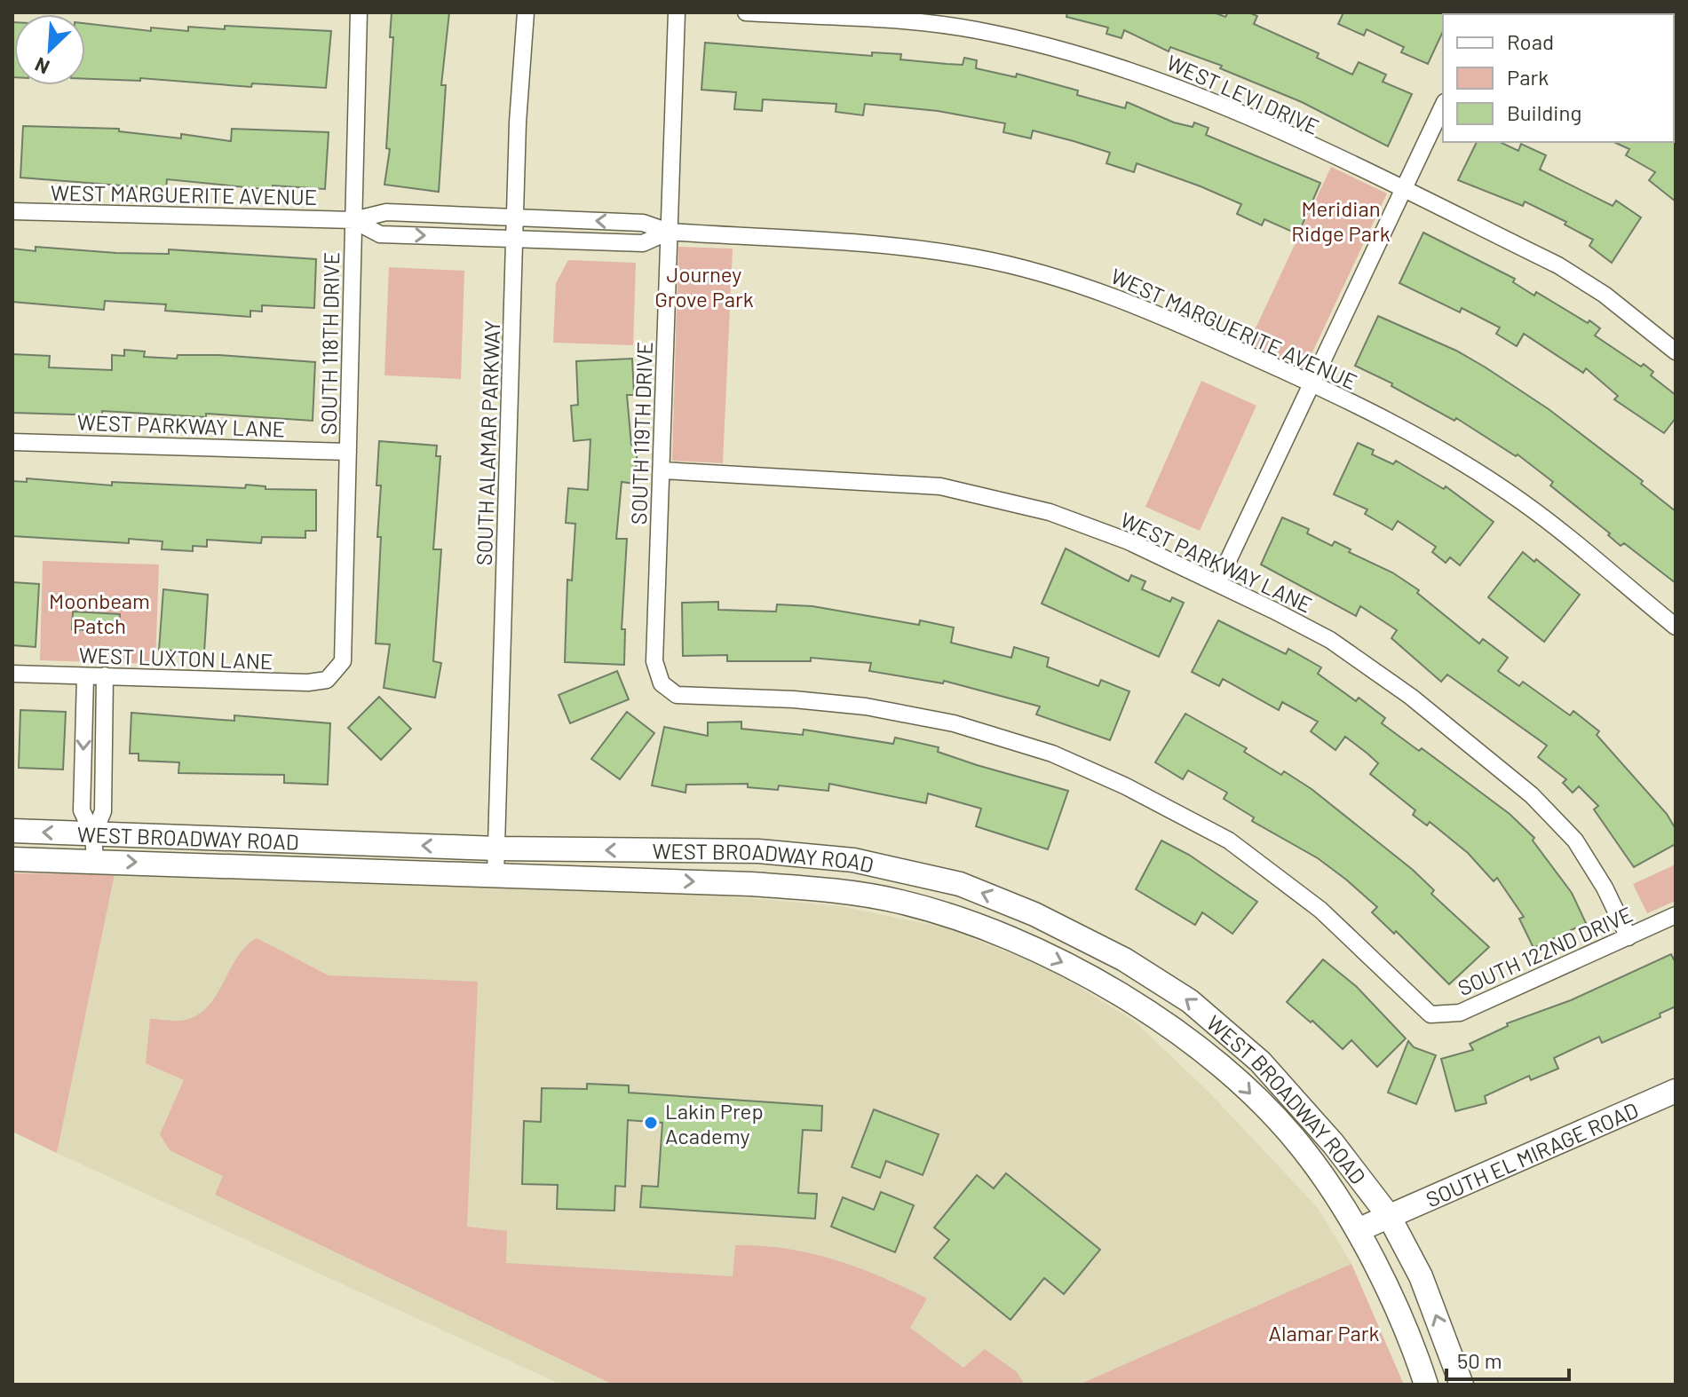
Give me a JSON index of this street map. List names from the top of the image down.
{
  "streets": {
    "main road": ["WEST BROADWAY ROAD", "SOUTH EL MIRAGE ROAD"],
    "street": [
      "WEST LEVI DRIVE",
      "WEST MARGUERITE AVENUE",
      "SOUTH 118TH DRIVE",
      "WEST PARKWAY LANE",
      "SOUTH 119TH DRIVE",
      "SOUTH ALAMAR PARKWAY",
      "WEST LUXTON LANE",
      "SOUTH 122ND DRIVE"
    ]
  },
  "crossings": [
    ["WEST MARGUERITE AVENUE", "SOUTH 118TH DRIVE"],
    ["WEST MARGUERITE AVENUE", "SOUTH 119TH DRIVE"],
    ["WEST MARGUERITE AVENUE", "SOUTH ALAMAR PARKWAY"],
    ["SOUTH 118TH DRIVE", "WEST PARKWAY LANE"],
    ["SOUTH 118TH DRIVE", "WEST LUXTON LANE"],
    ["WEST PARKWAY LANE", "SOUTH 119TH DRIVE"],
    ["WEST PARKWAY LANE", "SOUTH 122ND DRIVE"],
    ["SOUTH 119TH DRIVE", "SOUTH 122ND DRIVE"],
    ["SOUTH ALAMAR PARKWAY", "WEST BROADWAY ROAD"],
    ["WEST BROADWAY ROAD", "SOUTH EL MIRAGE ROAD"]
  ],
  "parks": [
    "Meridian Ridge Park",
    "Journey Grove Park",
    "Moonbeam Patch",
    "Alamar Park"
  ],
  "places": ["Lakin Prep Academy"],
  "legend": ["Road", "Park", "Building"],
  "scale_bar": "50 m",
  "north": "bottom left"
}
